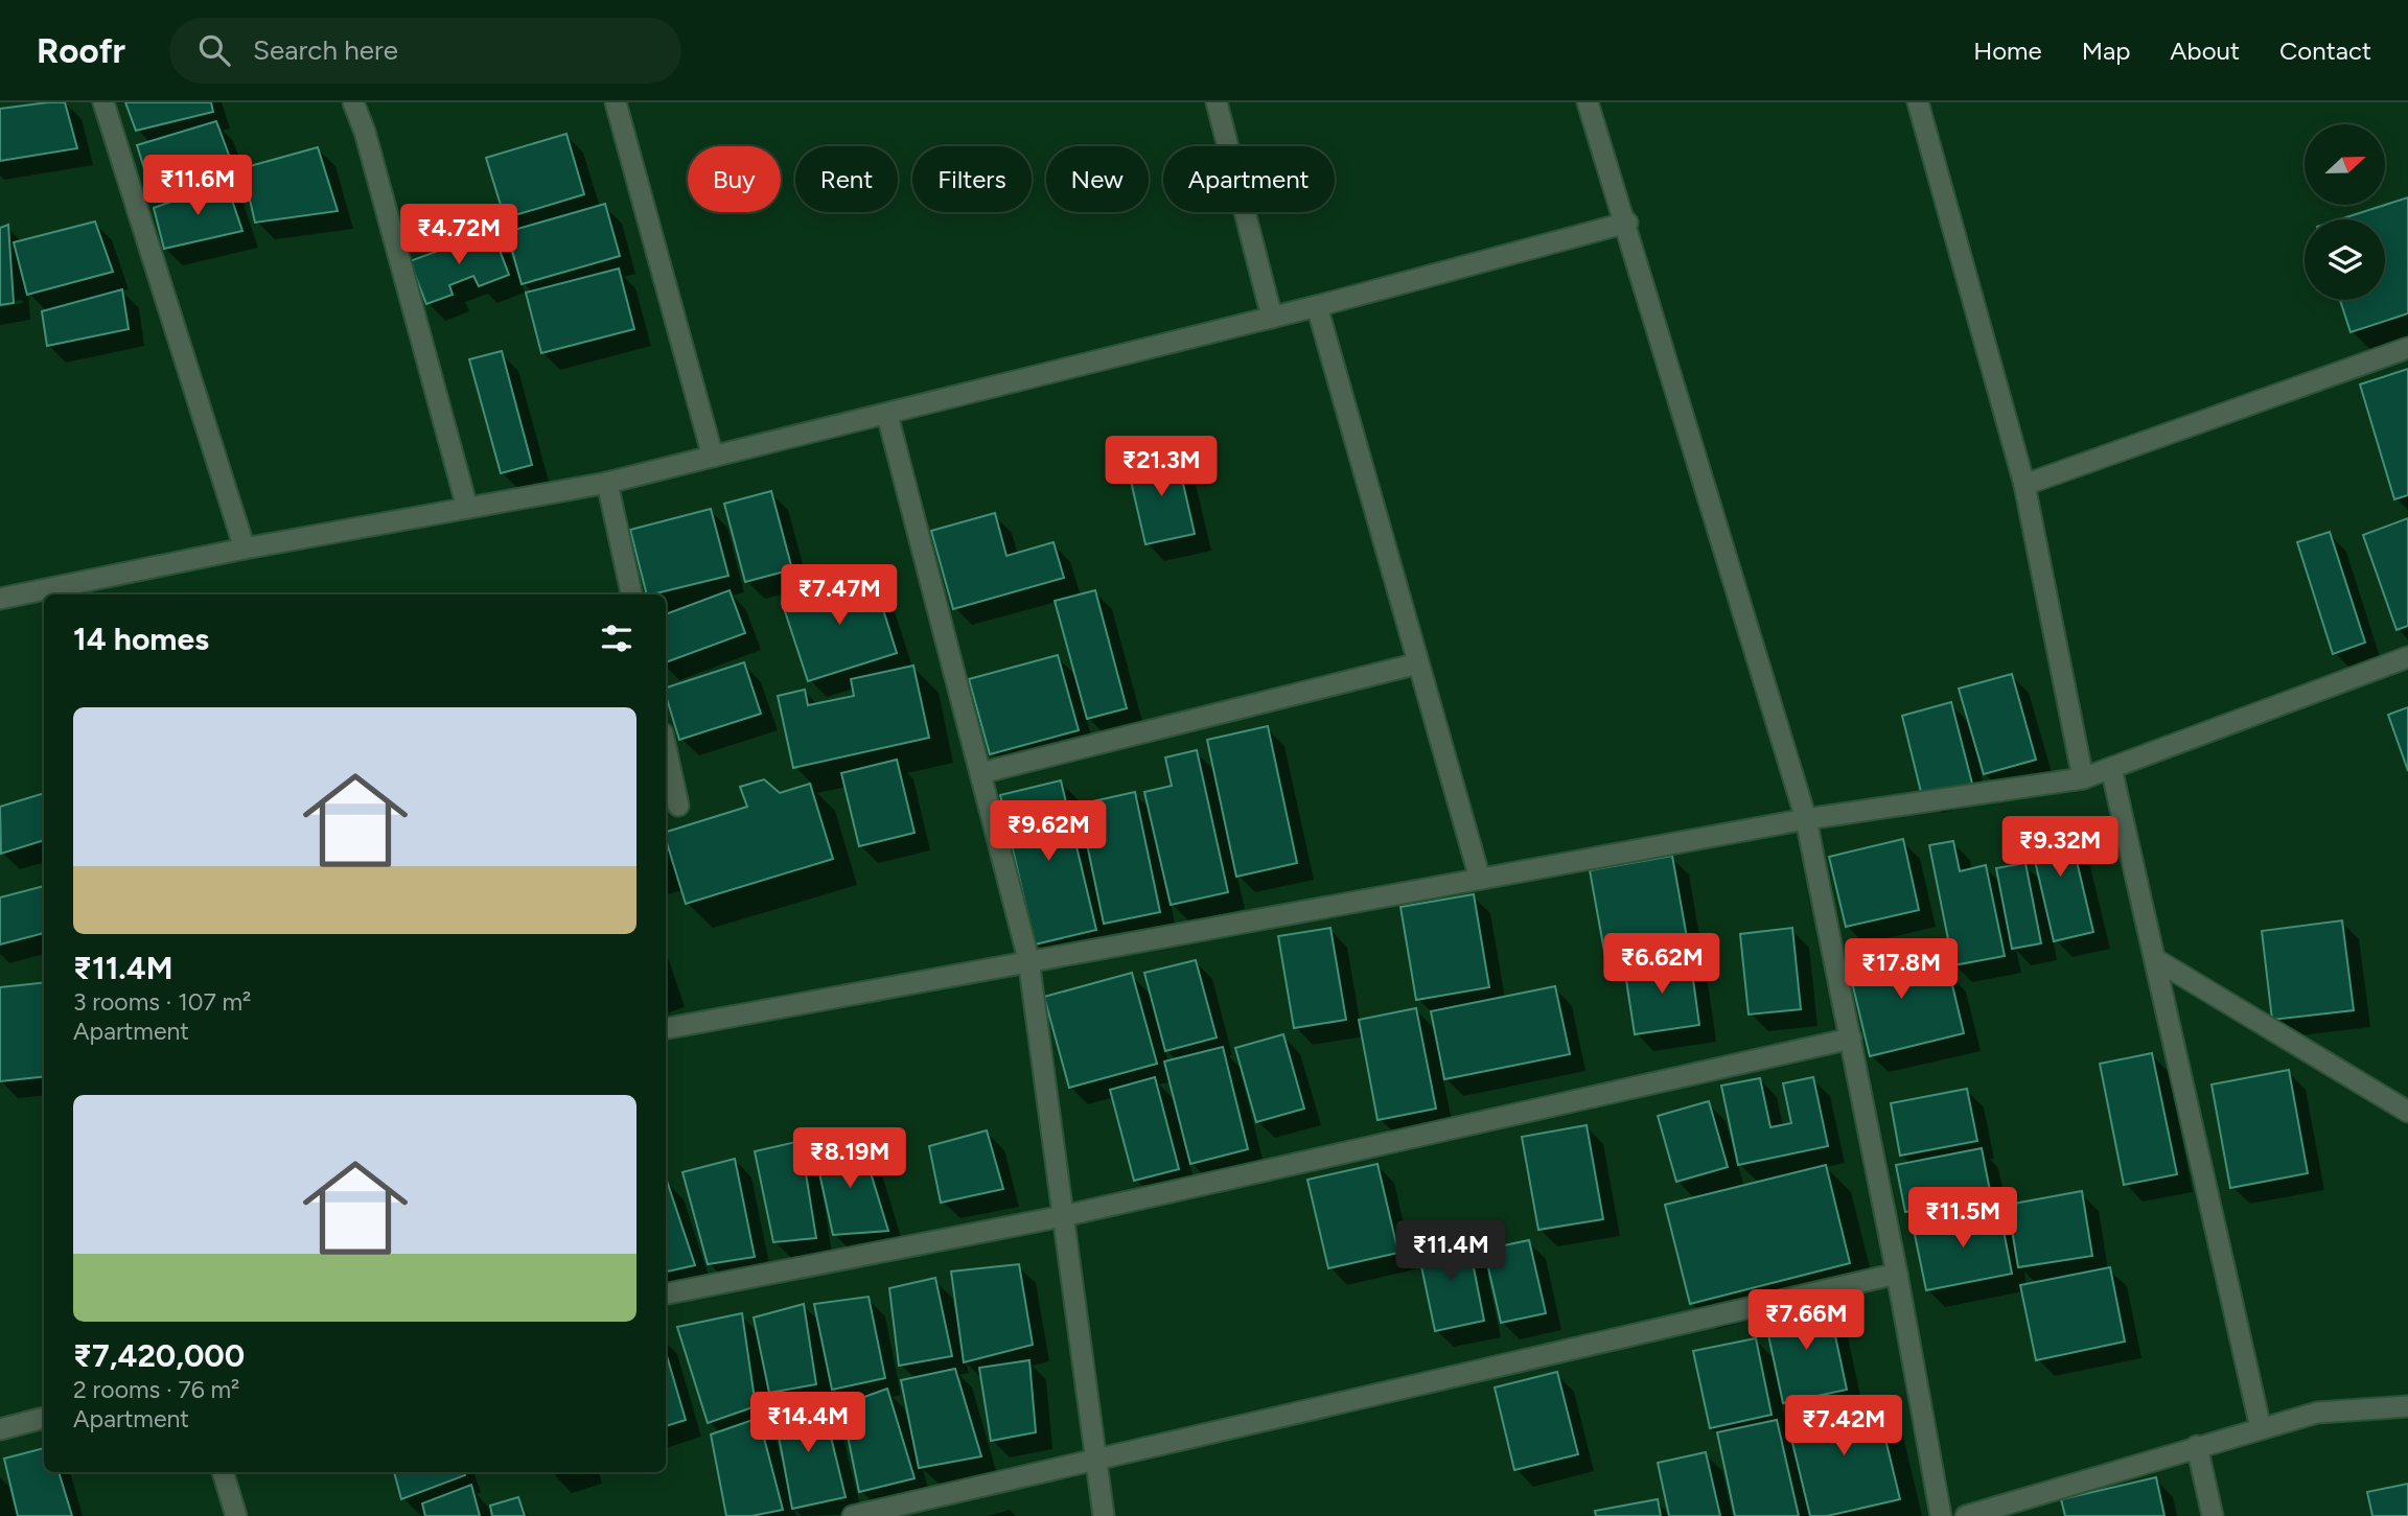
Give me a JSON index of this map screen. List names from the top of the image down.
{
  "north": "right",
  "page": {
    "header": "Roofr",
    "search": "Search here",
    "nav": [
      "Home",
      "Map",
      "About",
      "Contact"
    ],
    "chip": [
      "Buy",
      "Rent",
      "Filters",
      "New",
      "Apartment"
    ],
    "price": [
      "₹11.6M",
      "₹4.72M",
      "₹21.3M",
      "₹7.47M",
      "₹9.62M",
      "₹9.32M",
      "₹6.62M",
      "₹17.8M",
      "₹8.19M",
      "₹11.5M",
      "₹11.4M",
      "₹7.66M",
      "₹14.4M",
      "₹7.42M"
    ],
    "heading": "14 homes",
    "list": [
      {
        "name": "₹11.4M",
        "note": "3 rooms · 107 m² · Apartment"
      },
      {
        "name": "₹7,420,000",
        "note": "2 rooms · 76 m² · Apartment"
      }
    ]
  }
}
